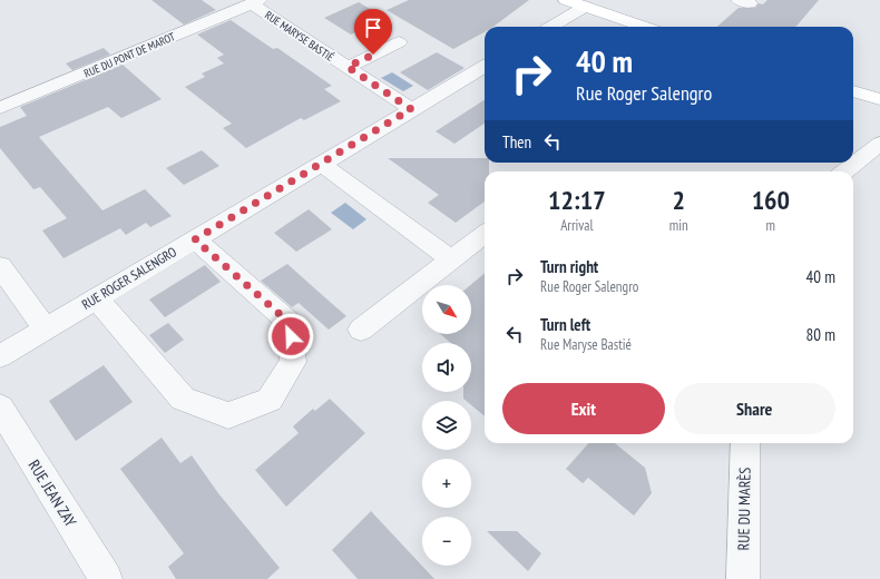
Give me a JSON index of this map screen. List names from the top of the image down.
{
  "streets": {
    "street": [
      "RUE MARYSE BASTIÉ",
      "RUE DU PONT DE MAROT",
      "RUE ROGER SALENGRO",
      "RUE JEAN ZAY",
      "RUE DU MARÈS"
    ]
  },
  "crossings": [
    ["RUE MARYSE BASTIÉ", "RUE DU PONT DE MAROT"],
    ["RUE MARYSE BASTIÉ", "RUE ROGER SALENGRO"]
  ],
  "north": "bottom right",
  "page": {
    "turn": ["40 m", "Rue Roger Salengro"],
    "then": "Then",
    "eta": [
      "12:17",
      "Arrival",
      "2",
      "min",
      "160",
      "m"
    ],
    "list": [
      {
        "name": "Turn right",
        "note": "Rue Roger Salengro",
        "value": "40 m"
      },
      {
        "name": "Turn left",
        "note": "Rue Maryse Bastié",
        "value": "80 m"
      }
    ],
    "map_buttons": ["+", "−"],
    "buttons": ["Exit", "Share"]
  }
}
